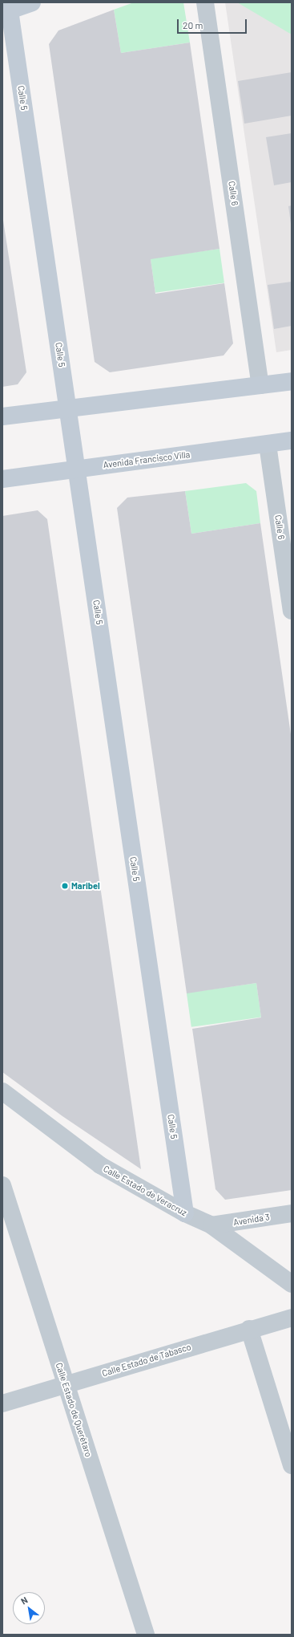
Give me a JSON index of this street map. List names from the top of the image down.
{
  "streets": {
    "street": [
      "Calle 5",
      "Calle 6",
      "Avenida Francisco Villa",
      "Calle Estado de Veracruz",
      "Avenida 3",
      "Calle Estado de Tabasco",
      "Calle Estado de Querétaro"
    ]
  },
  "crossings": [
    ["Calle 5", "Avenida Francisco Villa"],
    ["Calle 5", "Calle Estado de Veracruz"],
    ["Calle 6", "Avenida Francisco Villa"],
    ["Calle Estado de Veracruz", "Avenida 3"],
    ["Calle Estado de Tabasco", "Calle Estado de Querétaro"]
  ],
  "places": ["Maribel"],
  "scale_bar": "20 m",
  "north": "top left"
}
